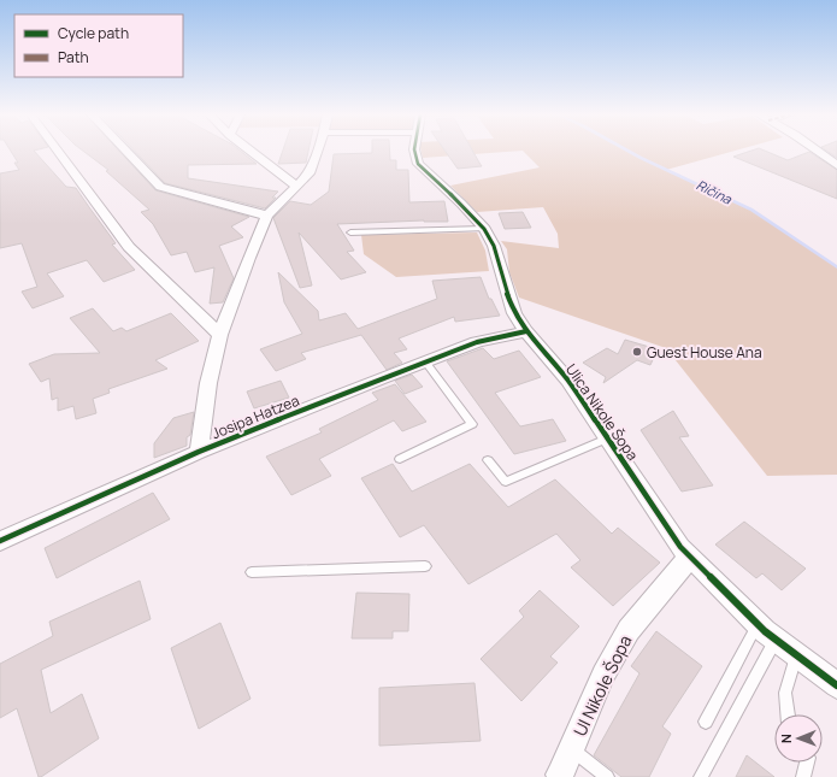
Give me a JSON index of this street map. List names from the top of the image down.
{
  "streets": {
    "street": ["Ulica Nikole Šopa", "Josipa Hatzea", "Ul Nikole Šopa"]
  },
  "crossings": [
    ["Ulica Nikole Šopa", "Josipa Hatzea"],
    ["Ulica Nikole Šopa", "Ul Nikole Šopa"]
  ],
  "water": ["Ričina"],
  "places": ["Guest House Ana"],
  "legend": ["Cycle path", "Path"],
  "north": "left"
}
